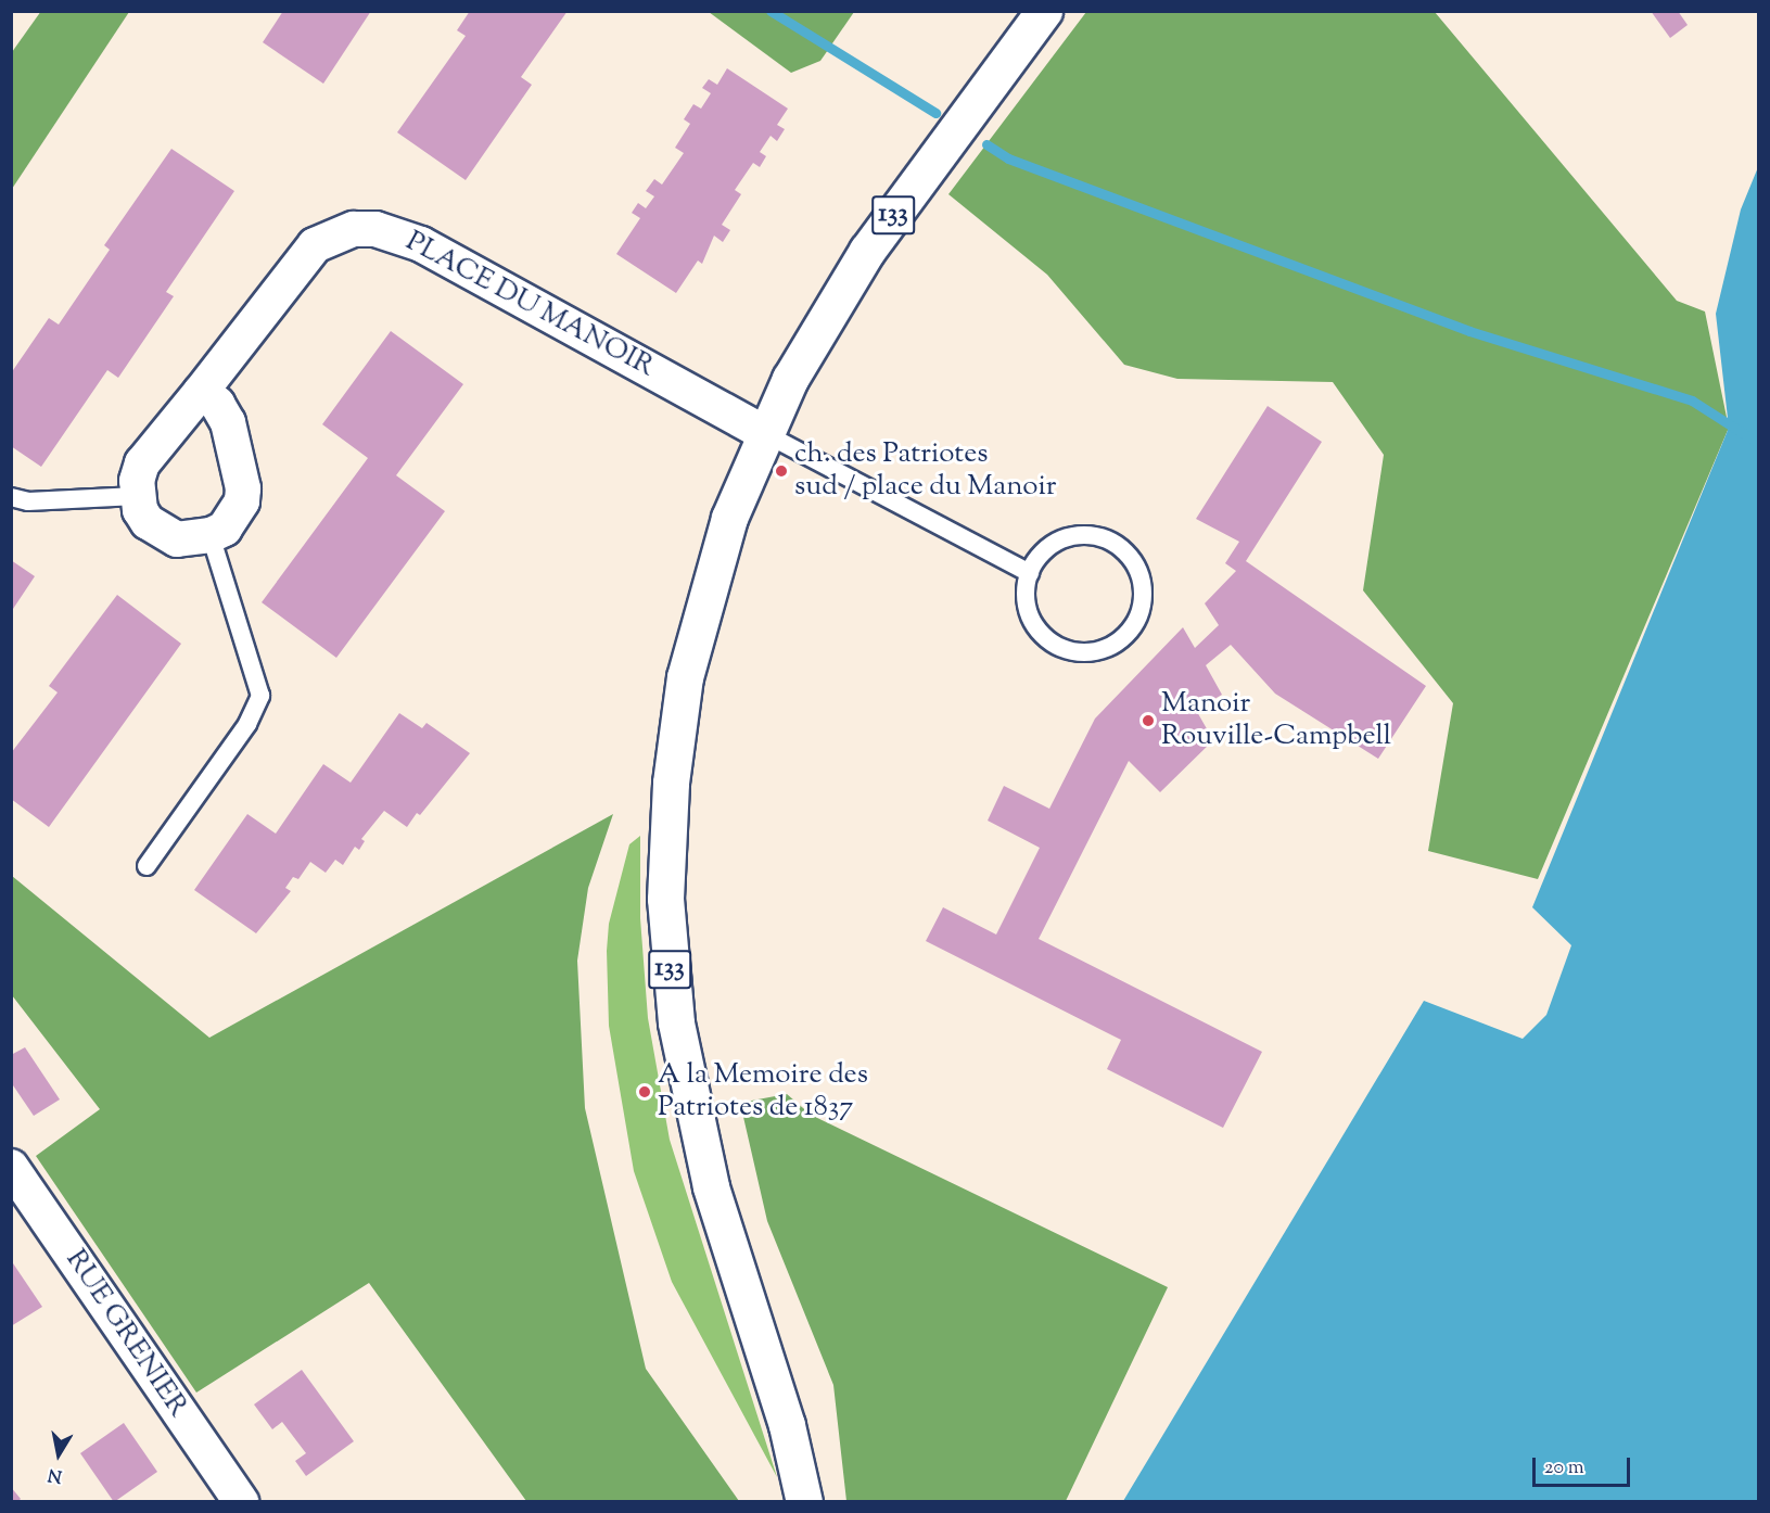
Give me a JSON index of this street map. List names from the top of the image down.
{
  "streets": {
    "main road": ["133"],
    "street": ["PLACE DU MANOIR", "RUE GRENIER"]
  },
  "crossings": [
    ["133", "PLACE DU MANOIR"]
  ],
  "places": ["ch. des Patriotes sud / place du Manoir", "Manoir Rouville-Campbell", "A la Memoire des Patriotes de 1837"],
  "scale_bar": "20 m",
  "north": "bottom"
}
